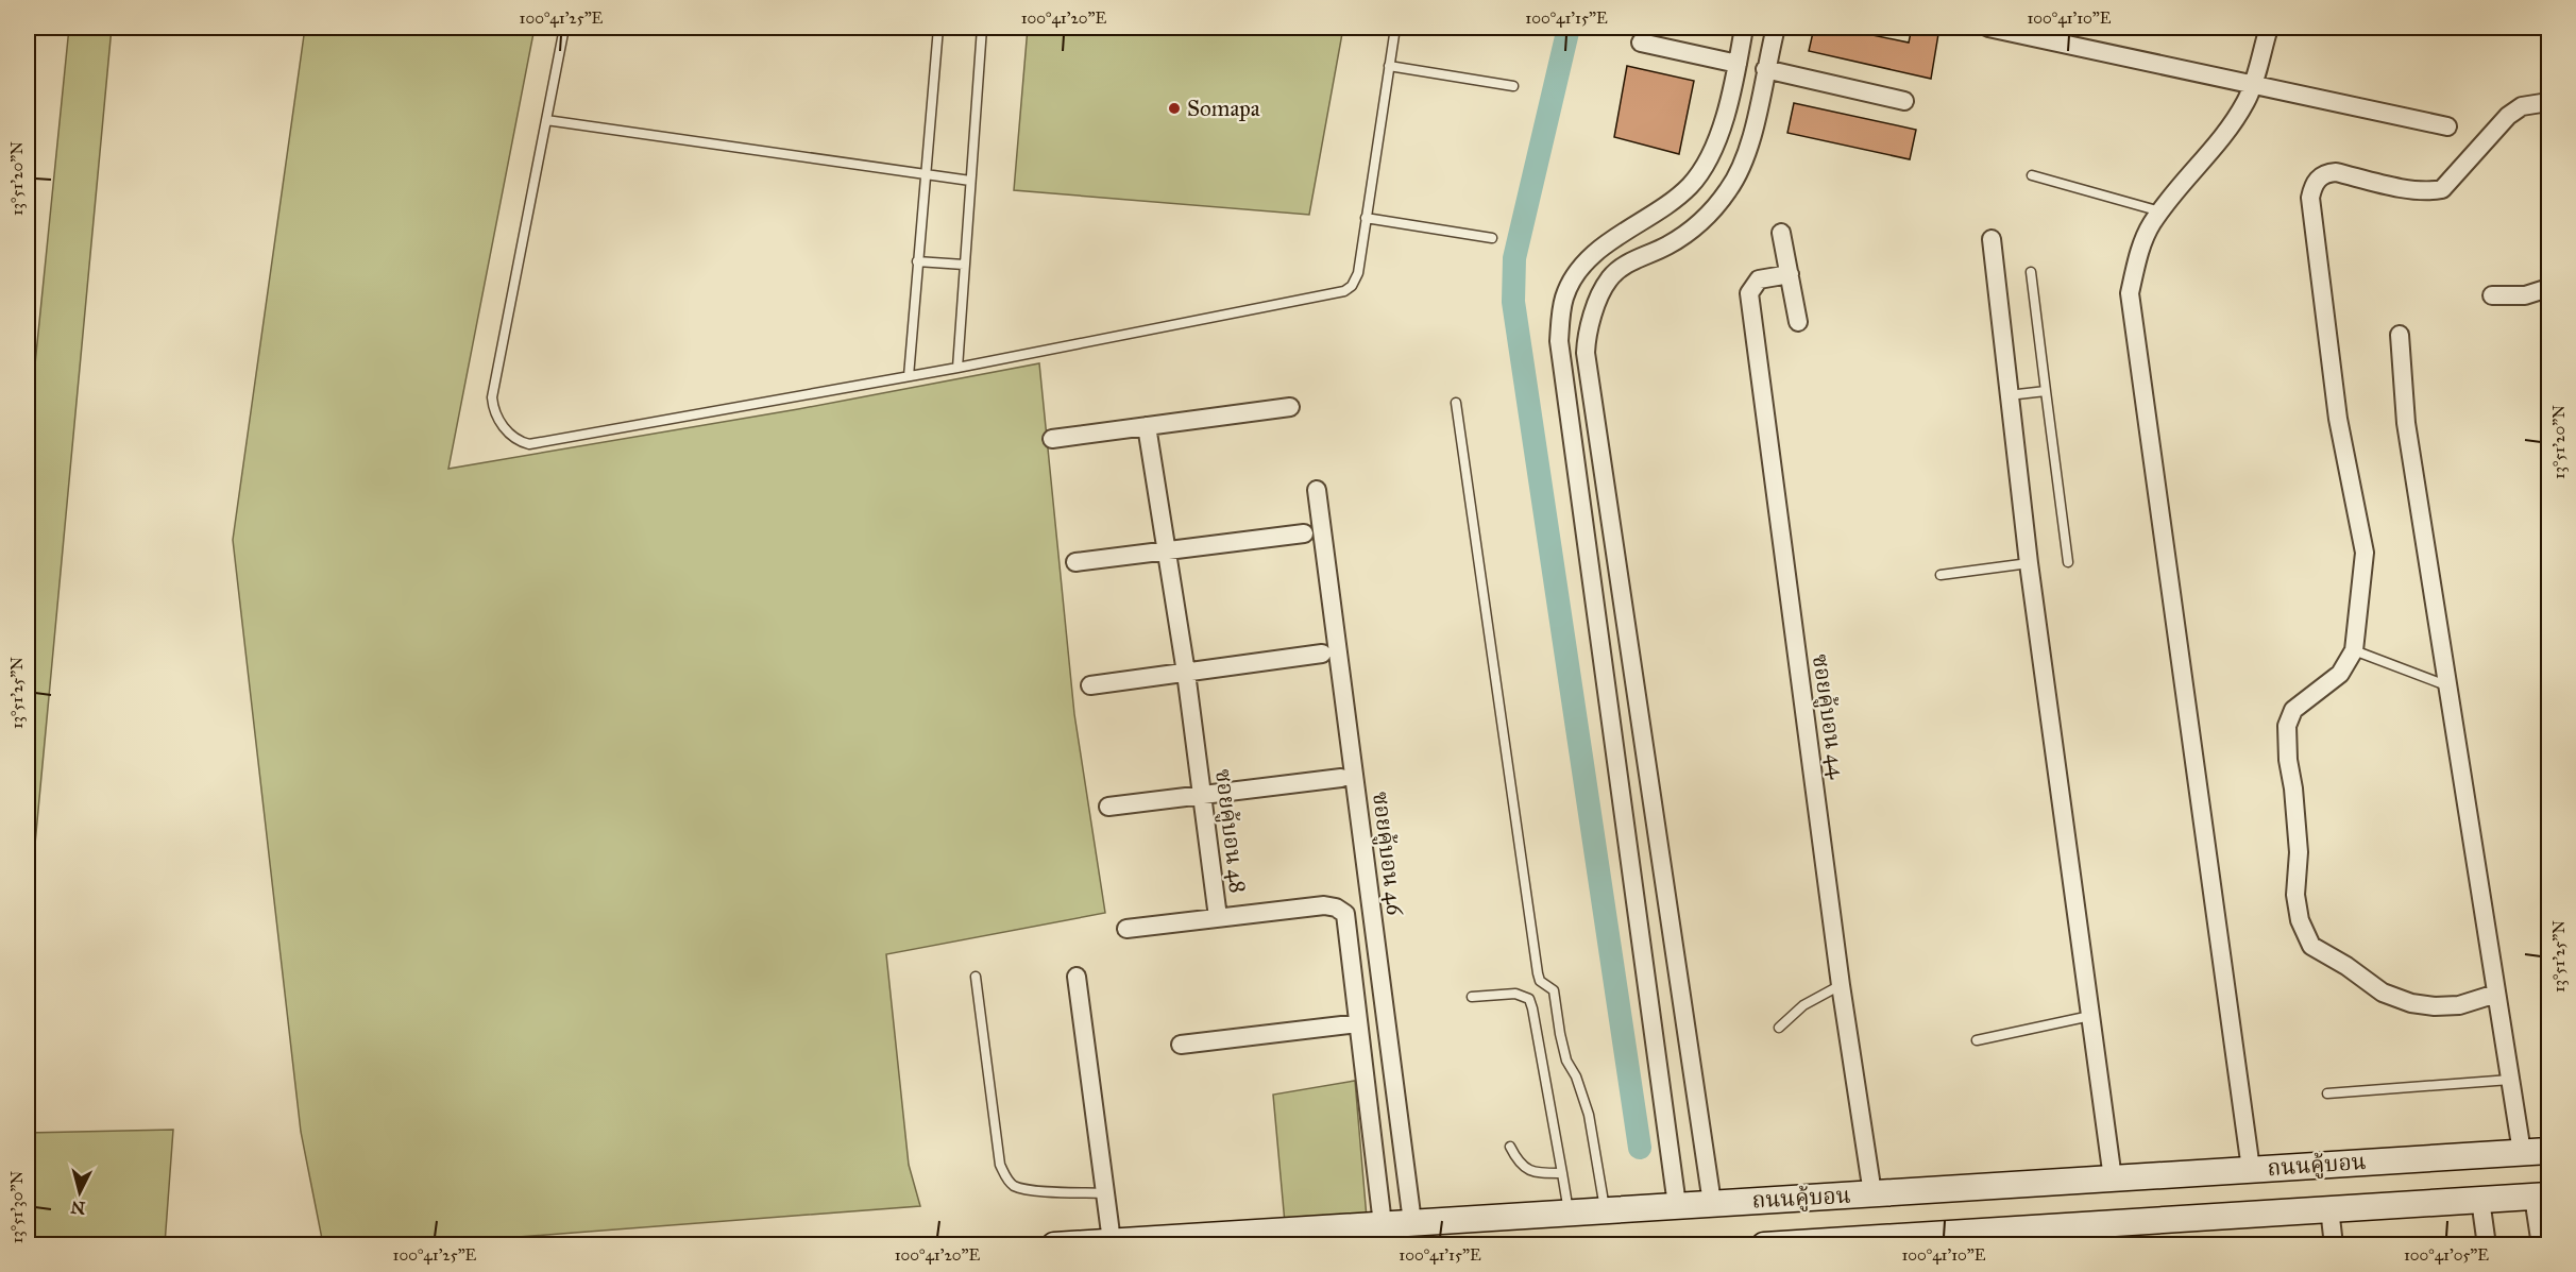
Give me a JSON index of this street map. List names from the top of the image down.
{
  "streets": {
    "main road": ["ถนนคู้บอน"],
    "street": ["ซอยคู้บอน 44", "ซอยคู้บอน 48", "ซอยคู้บอน 46"]
  },
  "crossings": [
    ["ซอยคู้บอน 44", "ถนนคู้บอน"],
    ["ซอยคู้บอน 48", "ถนนคู้บอน"],
    ["ซอยคู้บอน 46", "ถนนคู้บอน"]
  ],
  "places": ["Somapa"],
  "north": "bottom",
  "coordinates": [
    "100°41'25\"E",
    "100°41'20\"E",
    "100°41'15\"E",
    "100°41'10\"E",
    "13°51'20\"N",
    "13°51'25\"N",
    "13°51'30\"N",
    "100°41'05\"E"
  ]
}
